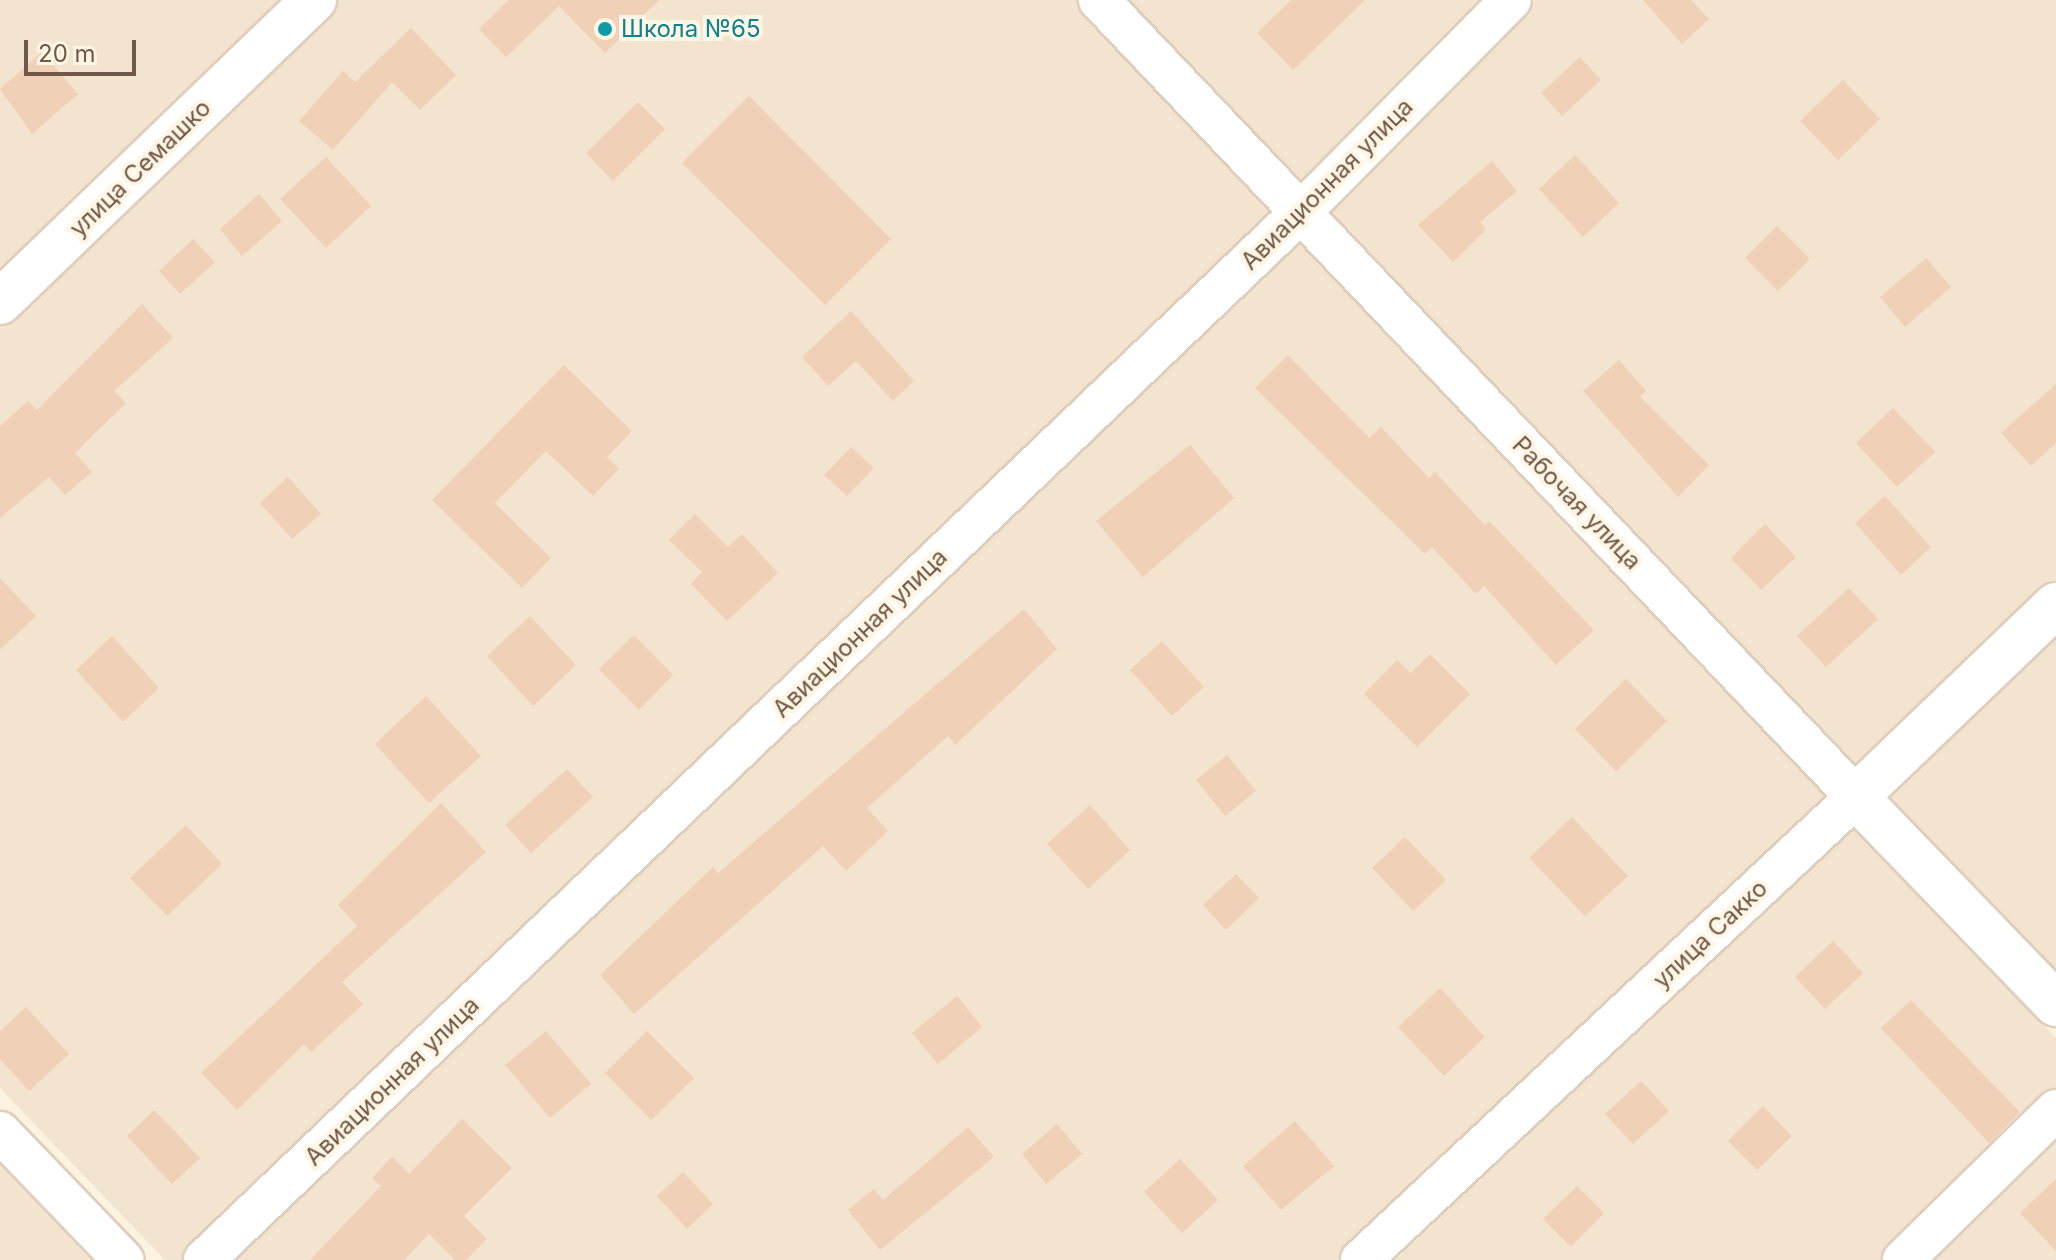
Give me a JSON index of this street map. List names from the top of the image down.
{
  "streets": {
    "main road": ["улица Семашко", "Рабочая улица", "улица Сакко"],
    "street": ["Авиационная улица"]
  },
  "crossings": [
    ["Авиационная улица", "Рабочая улица"],
    ["Рабочая улица", "улица Сакко"]
  ],
  "places": ["Школа №65"],
  "scale_bar": "20 m"
}
